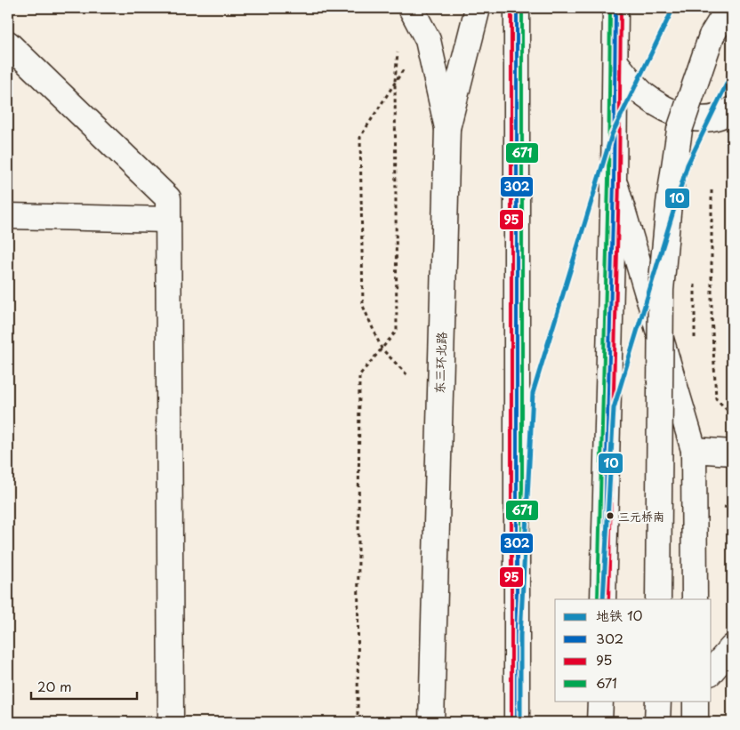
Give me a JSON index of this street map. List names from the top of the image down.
{
  "streets": {
    "main road": ["东三环北路"]
  },
  "places": ["三元桥南"],
  "lines": [
    "metro line 10",
    "transit line 302",
    "transit line 95",
    "transit line 671"
  ],
  "legend": [
    "地铁 10",
    "302",
    "95",
    "671"
  ],
  "scale_bar": "20 m"
}
